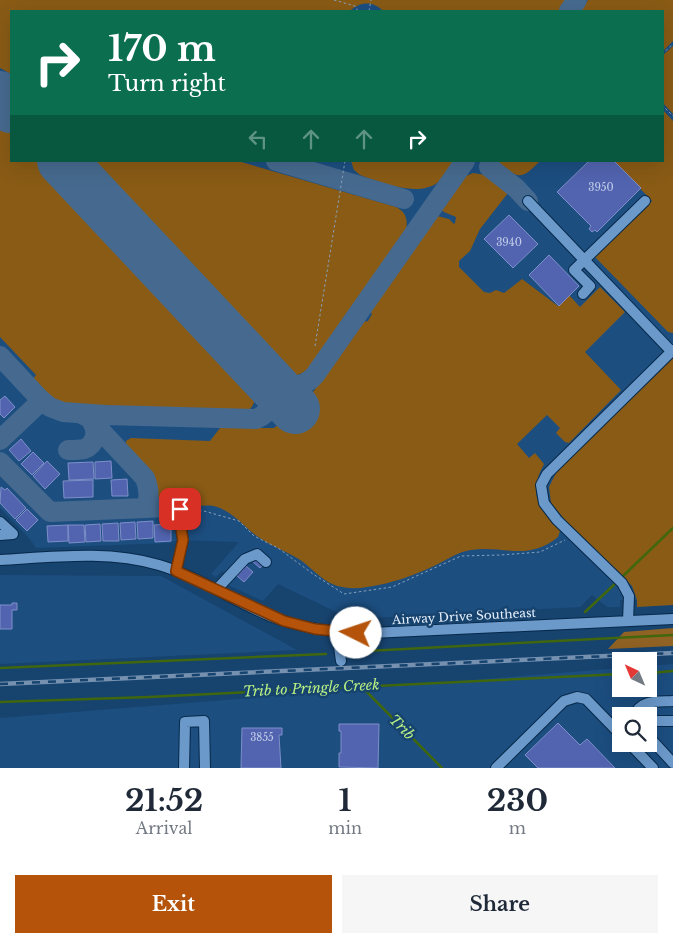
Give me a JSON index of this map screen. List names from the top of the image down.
{
  "streets": {
    "street": ["Airway Drive Southeast"]
  },
  "water": ["Trib to Pringle Creek", "Trib"],
  "house_numbers": ["3950", "3940", "3855"],
  "north": "top left",
  "page": {
    "turn": ["170 m", "Turn right"],
    "eta": [
      "21:52",
      "Arrival",
      "1",
      "min",
      "230",
      "m"
    ],
    "buttons": ["Exit", "Share"]
  }
}
